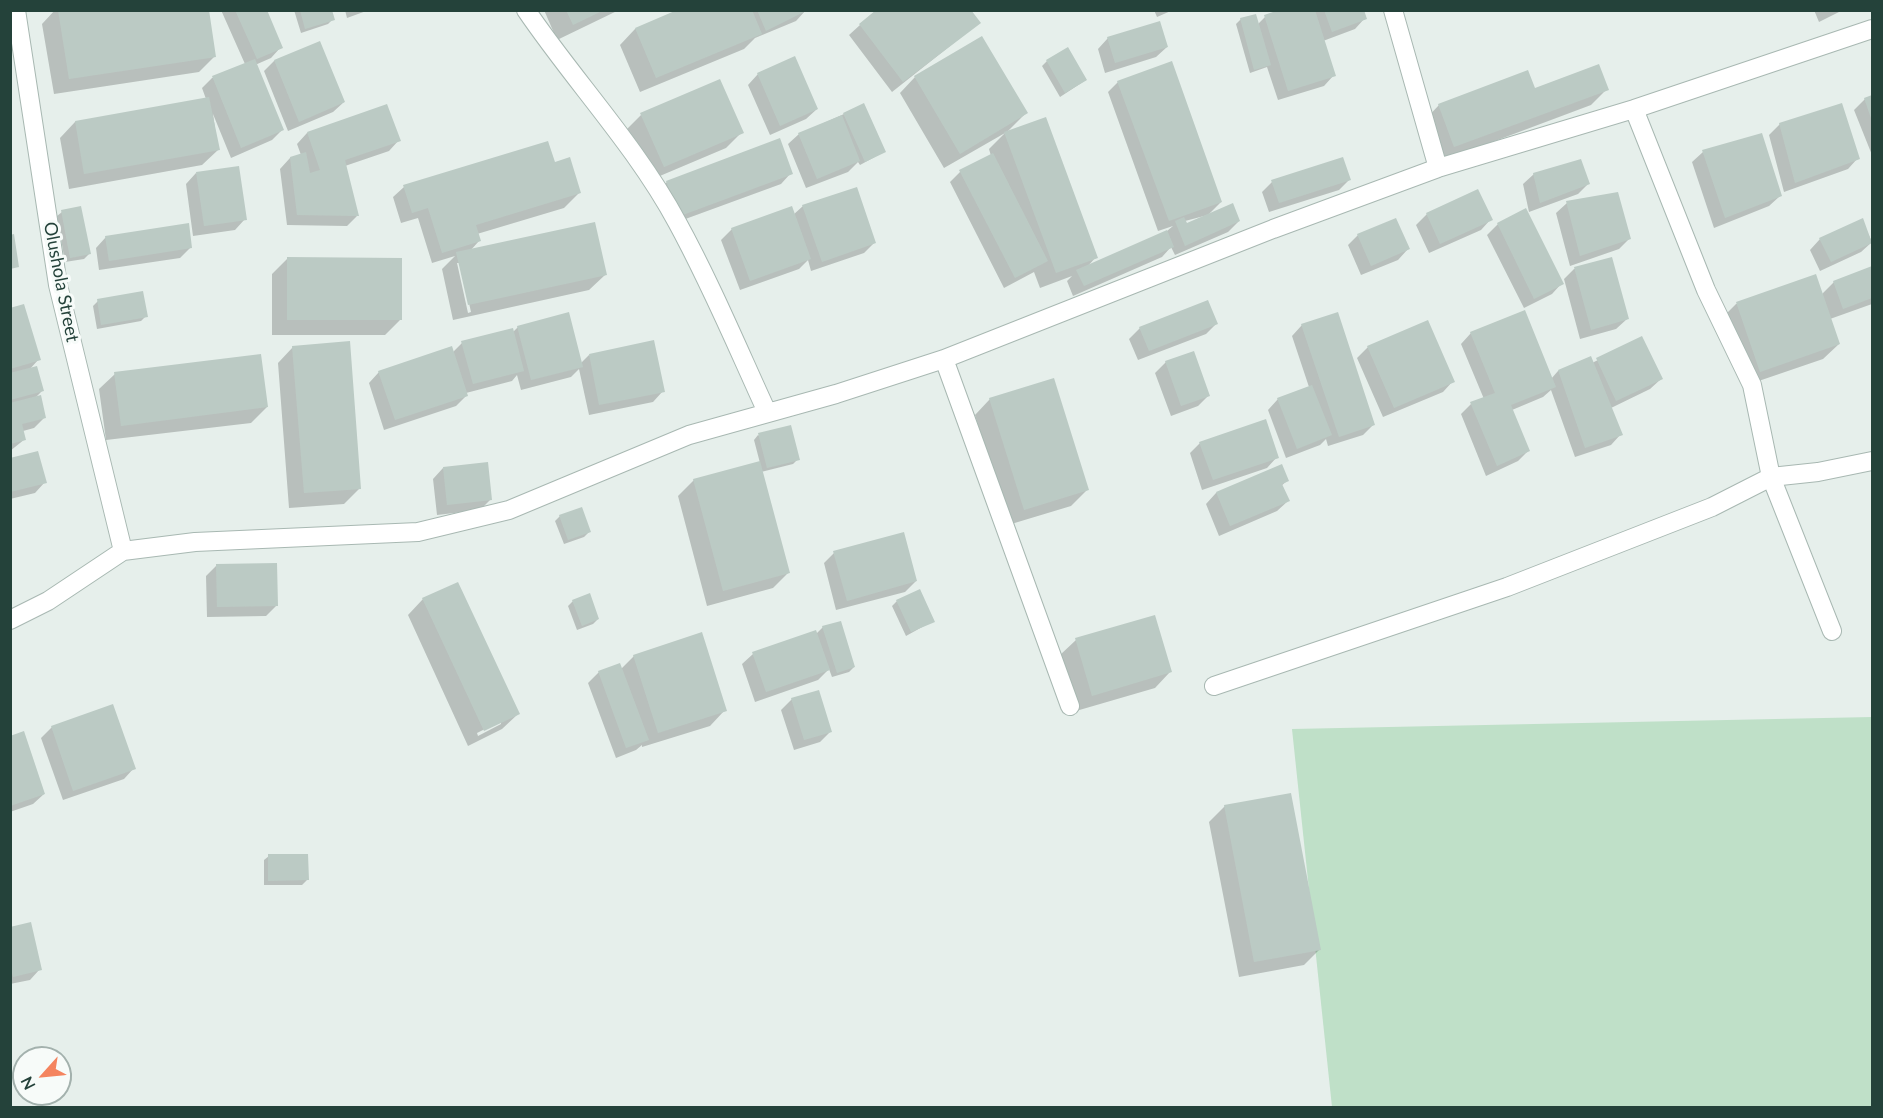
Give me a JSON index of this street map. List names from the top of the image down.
{
  "streets": {
    "street": ["Olushola Street"]
  },
  "north": "bottom left"
}
